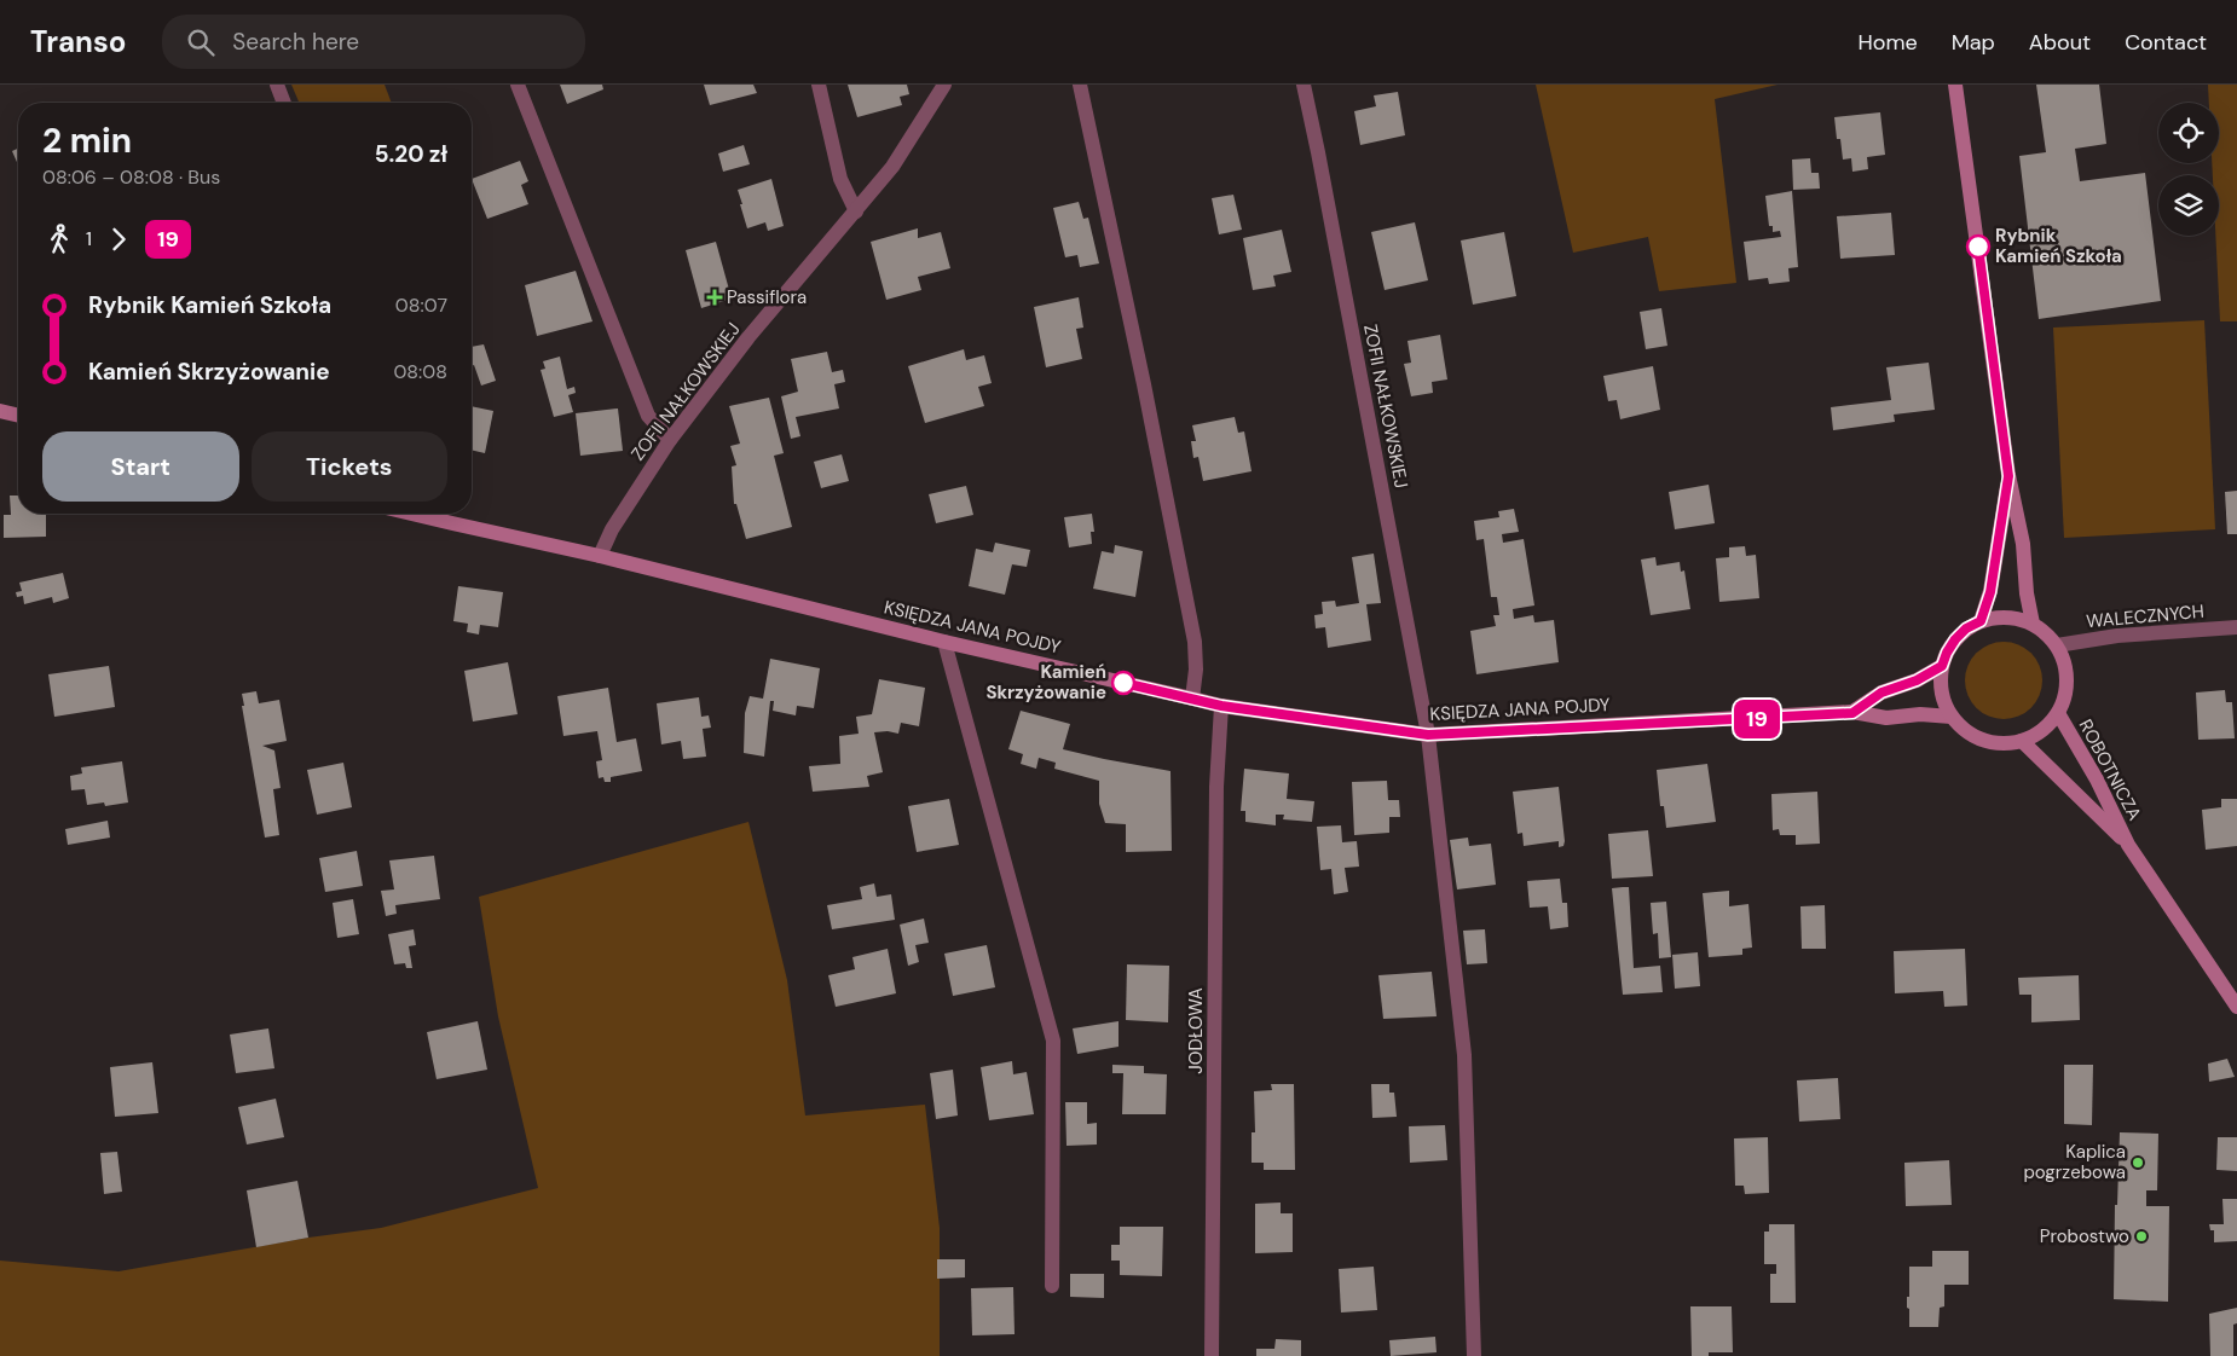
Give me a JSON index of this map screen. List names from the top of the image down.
{
  "streets": {
    "street": [
      "ZOFII NAŁKOWSKIEJ",
      "WALECZNYCH",
      "KSIĘDZA JANA POJDY",
      "ROBOTNICZA",
      "JODŁOWA"
    ]
  },
  "crossings": [
    ["ZOFII NAŁKOWSKIEJ", "KSIĘDZA JANA POJDY"],
    ["WALECZNYCH", "KSIĘDZA JANA POJDY"],
    ["WALECZNYCH", "ROBOTNICZA"],
    ["KSIĘDZA JANA POJDY", "ROBOTNICZA"],
    ["KSIĘDZA JANA POJDY", "JODŁOWA"]
  ],
  "places": {
    "other": [
      "Rybnik Kamień Szkoła",
      "Kamień Skrzyżowanie",
      "Kaplica pogrzebowa",
      "Probostwo"
    ],
    "health": ["Passiflora"]
  },
  "lines": ["bus line 19"],
  "page": {
    "header": "Transo",
    "search": "Search here",
    "nav": [
      "Home",
      "Map",
      "About",
      "Contact"
    ],
    "on_map": "19",
    "heading": ["2 min", "08:06 – 08:08 · Bus", "5.20 zł"],
    "legs": ["1", "19"],
    "list": [
      {
        "name": "Rybnik Kamień Szkoła",
        "value": "08:07"
      },
      {
        "name": "Kamień Skrzyżowanie",
        "value": "08:08"
      }
    ],
    "buttons": ["Start", "Tickets"]
  }
}
